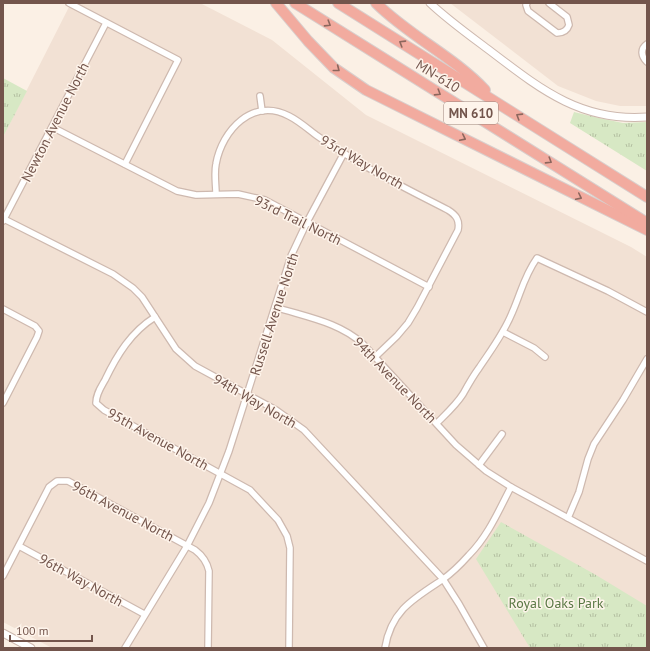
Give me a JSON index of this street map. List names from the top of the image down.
{
  "streets": {
    "highway": ["MN-610", "MN 610"],
    "street": [
      "Newton Avenue North",
      "93rd Way North",
      "93rd Trail North",
      "Russell Avenue North",
      "94th Avenue North",
      "94th Way North",
      "95th Avenue North",
      "96th Avenue North",
      "96th Way North"
    ]
  },
  "crossings": [
    ["Newton Avenue North", "93rd Trail North"],
    ["Newton Avenue North", "94th Way North"],
    ["93rd Way North", "93rd Trail North"],
    ["93rd Way North", "Russell Avenue North"],
    ["93rd Trail North", "Russell Avenue North"],
    ["Russell Avenue North", "94th Avenue North"],
    ["Russell Avenue North", "94th Way North"],
    ["Russell Avenue North", "95th Avenue North"],
    ["Russell Avenue North", "96th Avenue North"],
    ["Russell Avenue North", "96th Way North"],
    ["94th Way North", "95th Avenue North"],
    ["96th Avenue North", "96th Way North"]
  ],
  "parks": ["Royal Oaks Park"],
  "scale_bar": "100 m"
}
